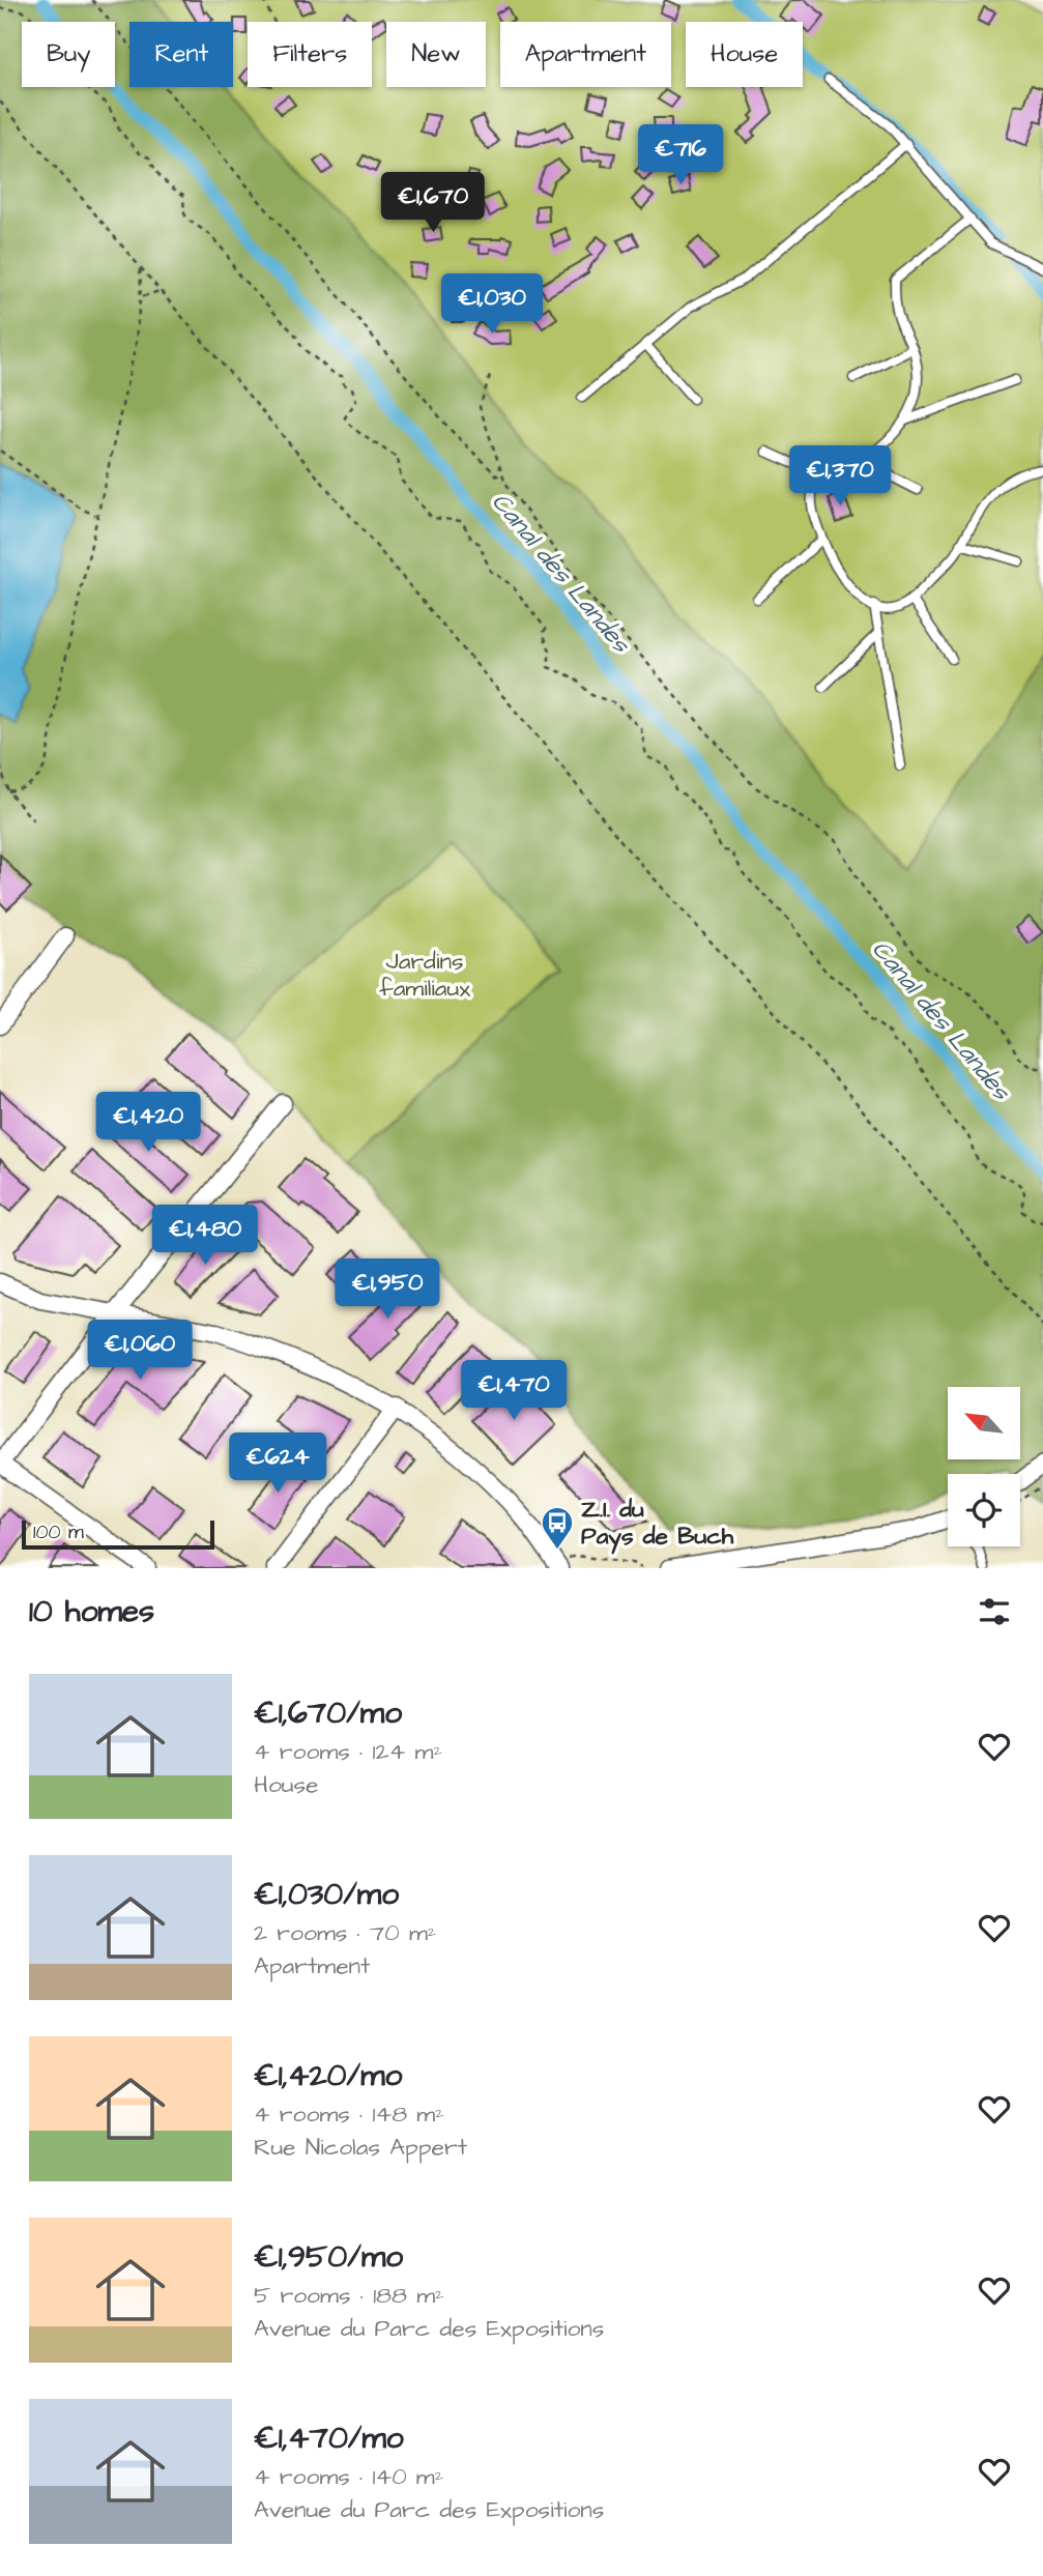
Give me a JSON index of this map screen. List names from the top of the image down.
{
  "water": ["Canal des Landes"],
  "parks": ["Jardins familiaux"],
  "places": {
    "bus stop": ["Z.I. du Pays de Buch"]
  },
  "scale_bar": "100 m",
  "north": "top left",
  "page": {
    "chip": [
      "Buy",
      "Rent",
      "Filters",
      "New",
      "Apartment",
      "House"
    ],
    "price": [
      "€716",
      "€1,670",
      "€1,030",
      "€1,370",
      "€1,420",
      "€1,480",
      "€1,950",
      "€1,060",
      "€1,470",
      "€624"
    ],
    "scale": "100 m",
    "heading": "10 homes",
    "list": [
      {
        "name": "€1,670/mo",
        "note": "4 rooms · 124 m² · House"
      },
      {
        "name": "€1,030/mo",
        "note": "2 rooms · 70 m² · Apartment"
      },
      {
        "name": "€1,420/mo",
        "note": "4 rooms · 148 m² · Rue Nicolas Appert"
      },
      {
        "name": "€1,950/mo",
        "note": "5 rooms · 188 m² · Avenue du Parc des Expositions"
      },
      {
        "name": "€1,470/mo",
        "note": "4 rooms · 140 m² · Avenue du Parc des Expositions"
      }
    ]
  }
}
